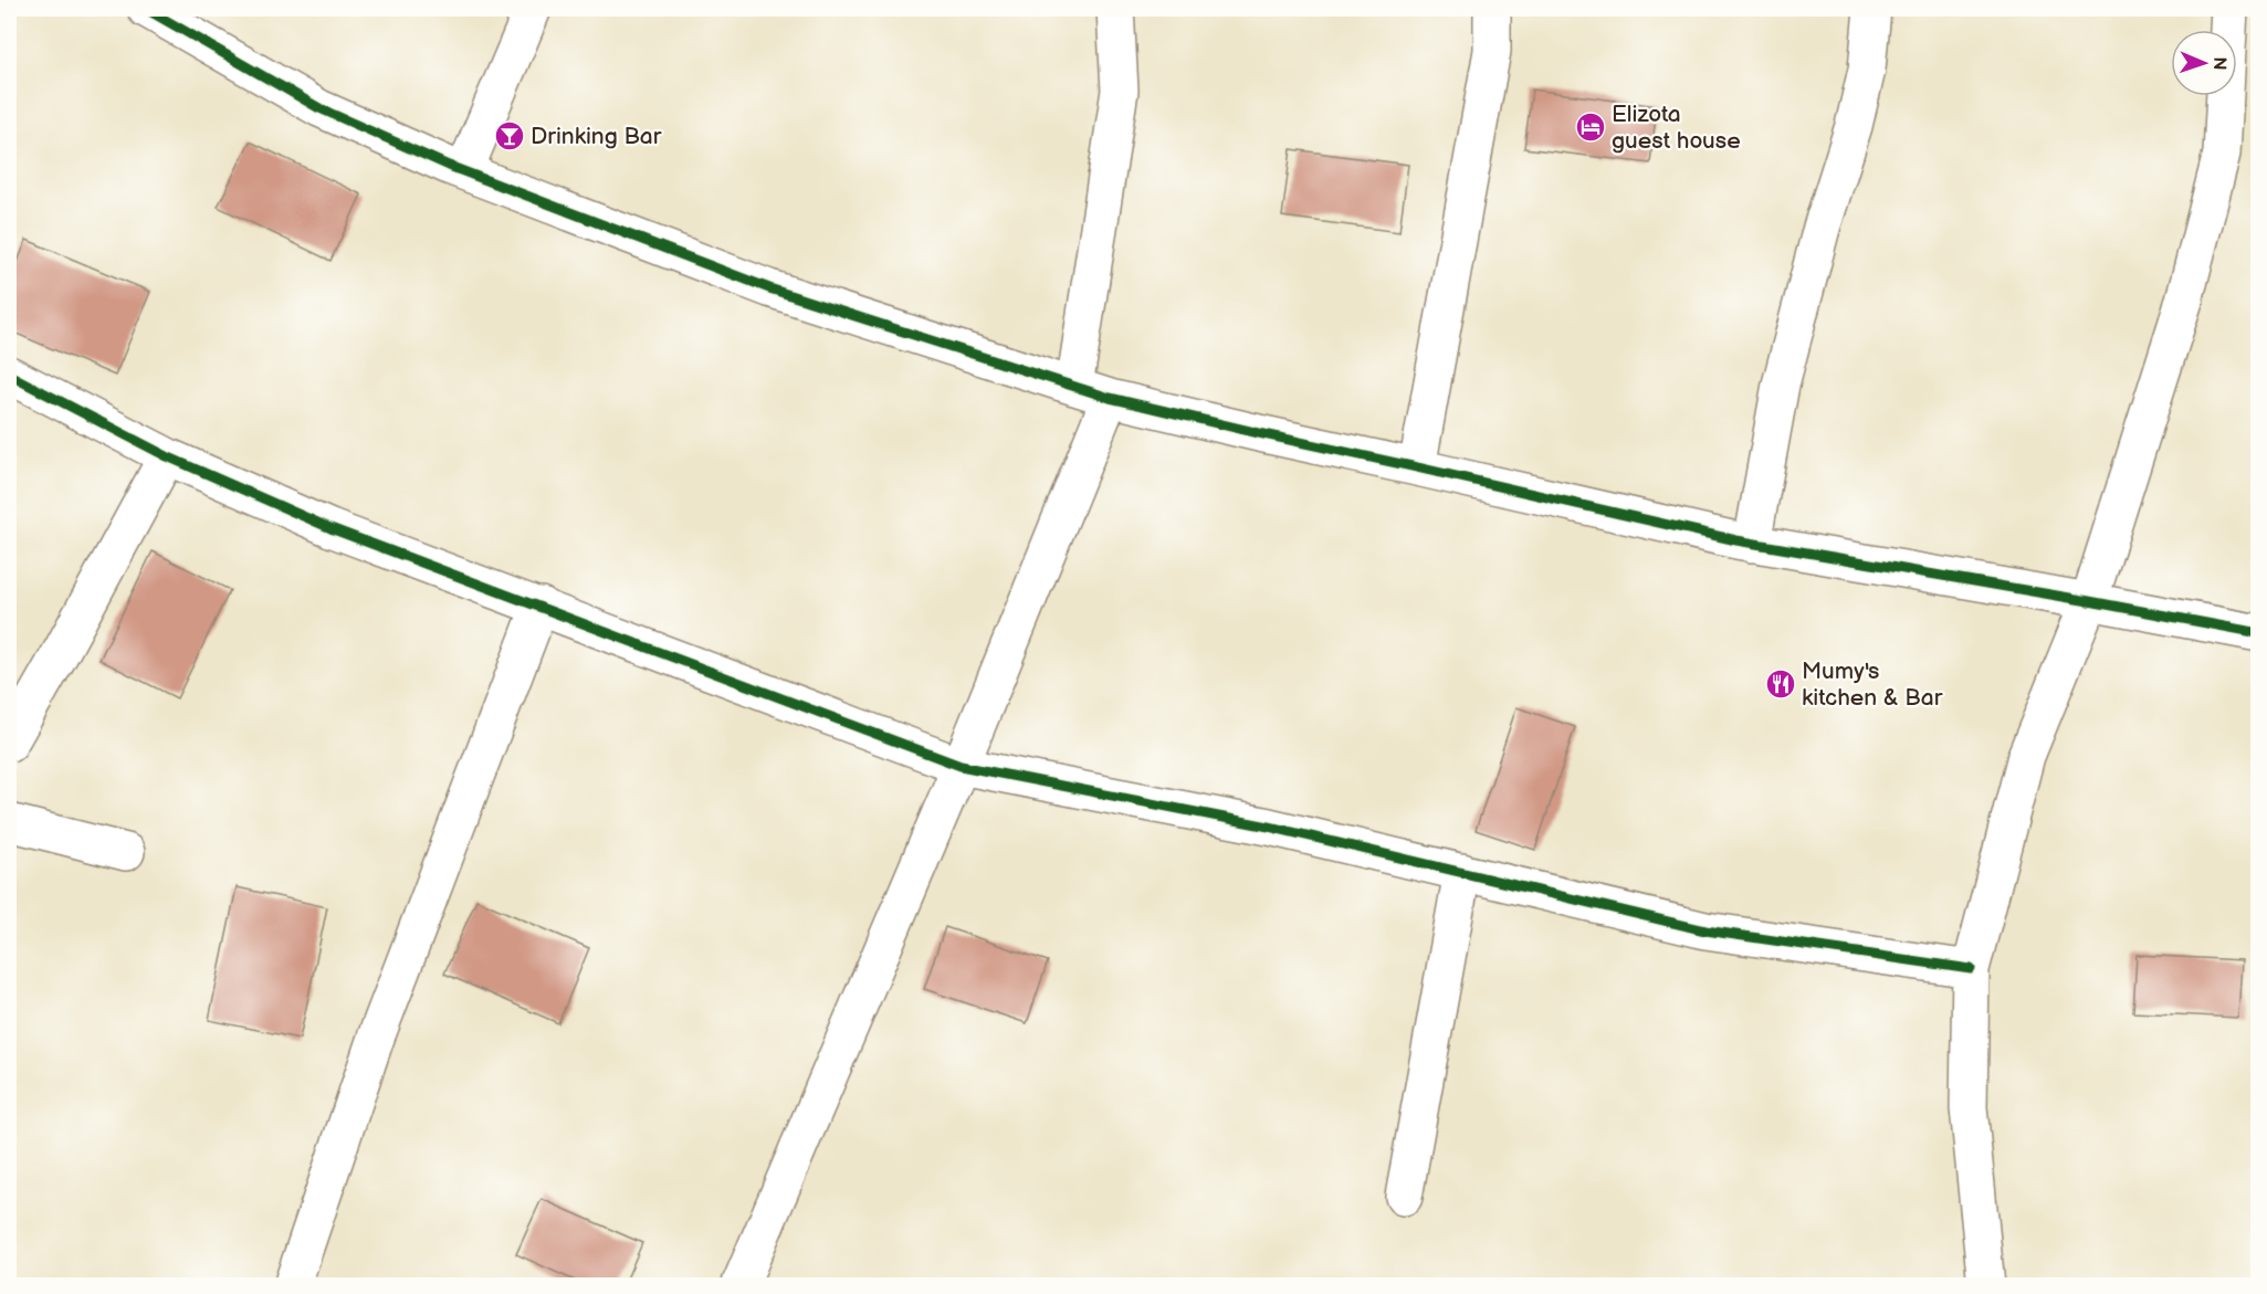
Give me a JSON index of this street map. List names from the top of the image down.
{
  "places": {
    "hotel": ["Elizota guest house"],
    "bar": ["Drinking Bar"],
    "restaurant": ["Mumy's kitchen & Bar"]
  },
  "north": "right"
}
